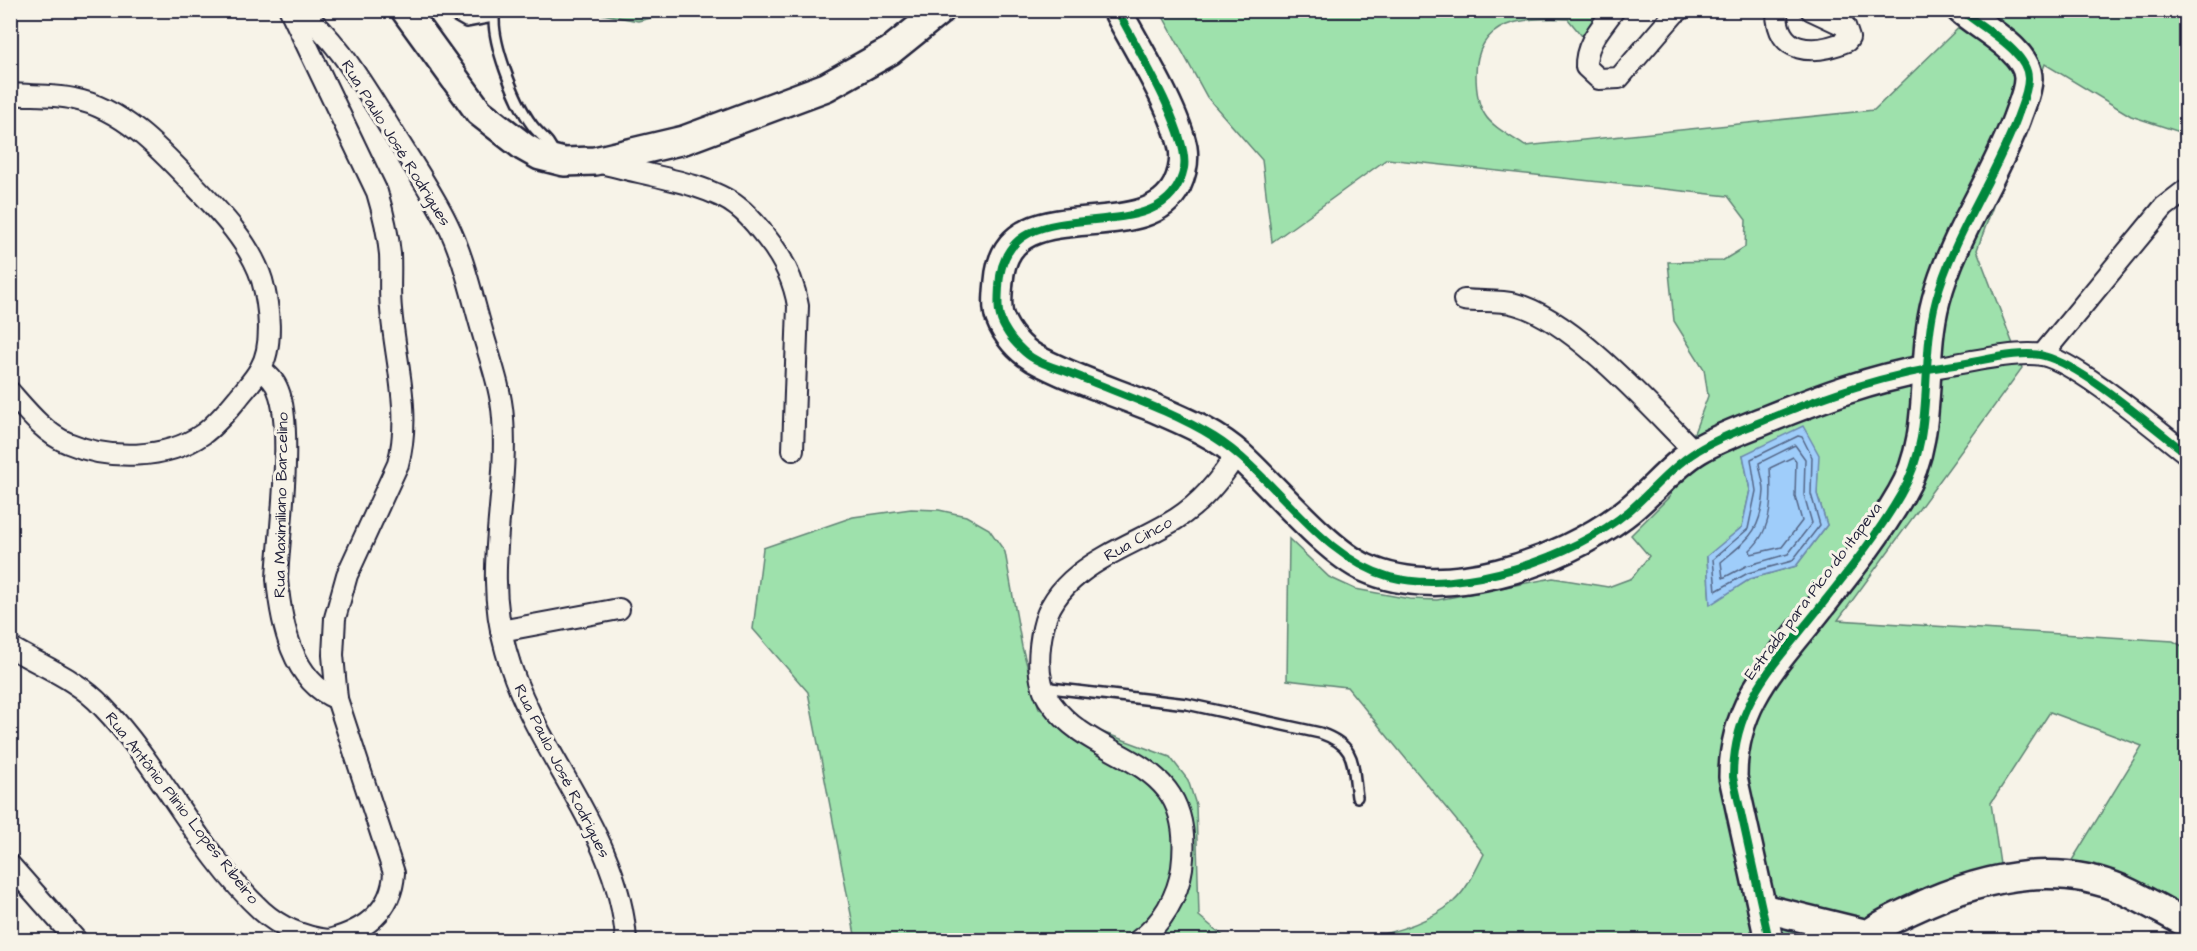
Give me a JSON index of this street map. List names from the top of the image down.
{
  "streets": {
    "street": [
      "Rua Paulo José Rodrigues",
      "Rua Maximiliano Barcelino",
      "Rua Cinco",
      "Estrada para Pico do Itapeva",
      "Rua Antônio Plinio Lopes Ribeiro"
    ]
  },
  "crossings": [
    ["Rua Maximiliano Barcelino", "Rua Antônio Plinio Lopes Ribeiro"]
  ]
}
